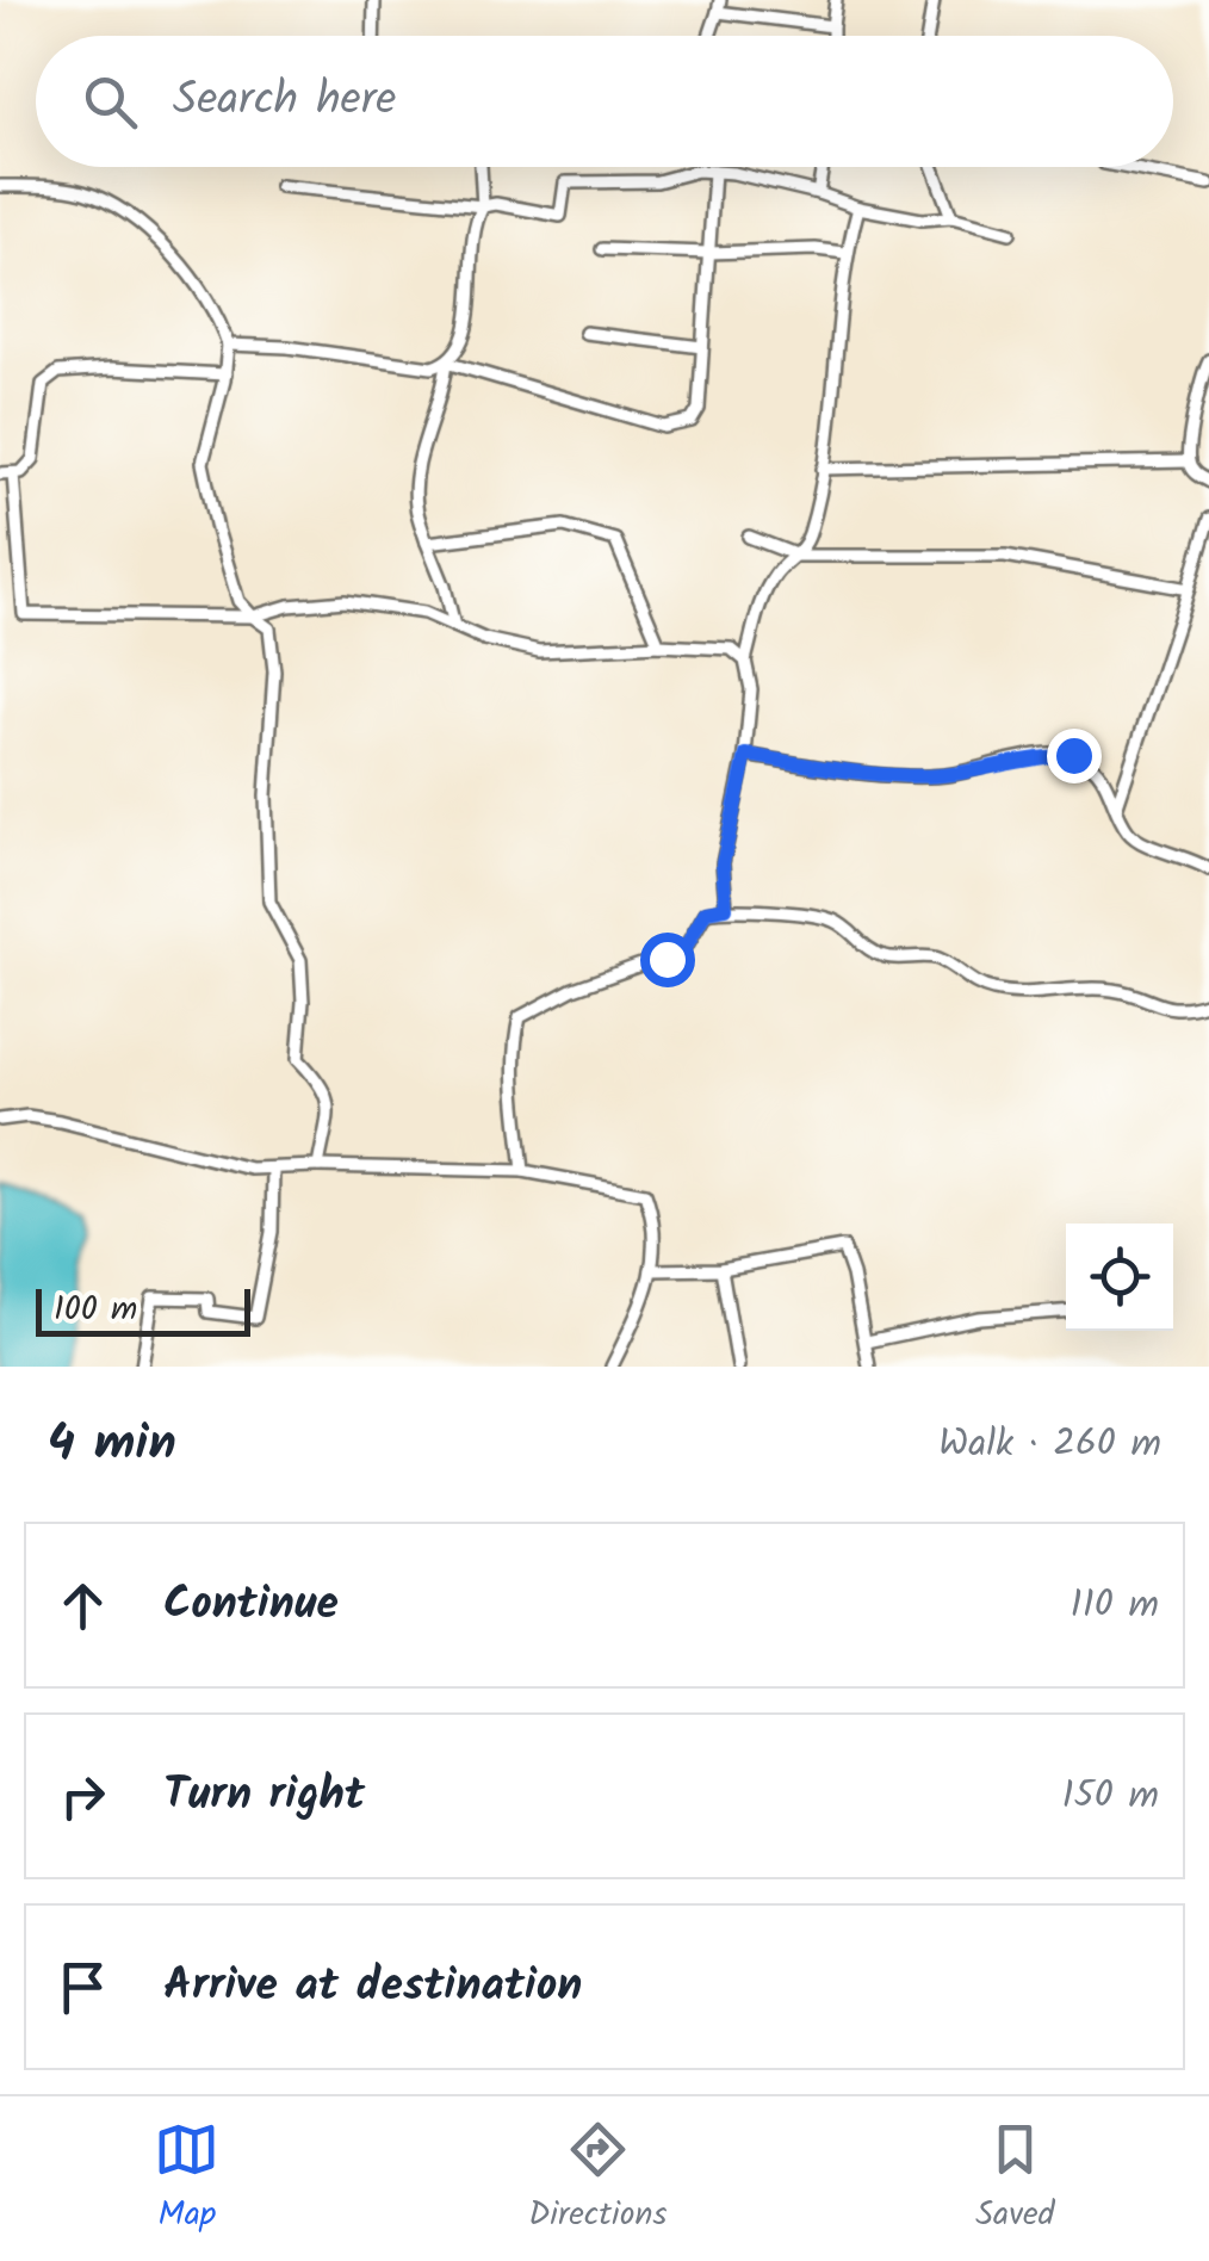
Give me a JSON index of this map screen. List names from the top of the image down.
{
  "scale_bar": "100 m",
  "page": {
    "search": "Search here",
    "scale": "100 m",
    "heading": ["4 min", "Walk · 260 m"],
    "list": [
      ["Continue", "110 m"],
      ["Turn right", "150 m"],
      "Arrive at destination"
    ],
    "nav": ["Map", "Directions", "Saved"]
  }
}
